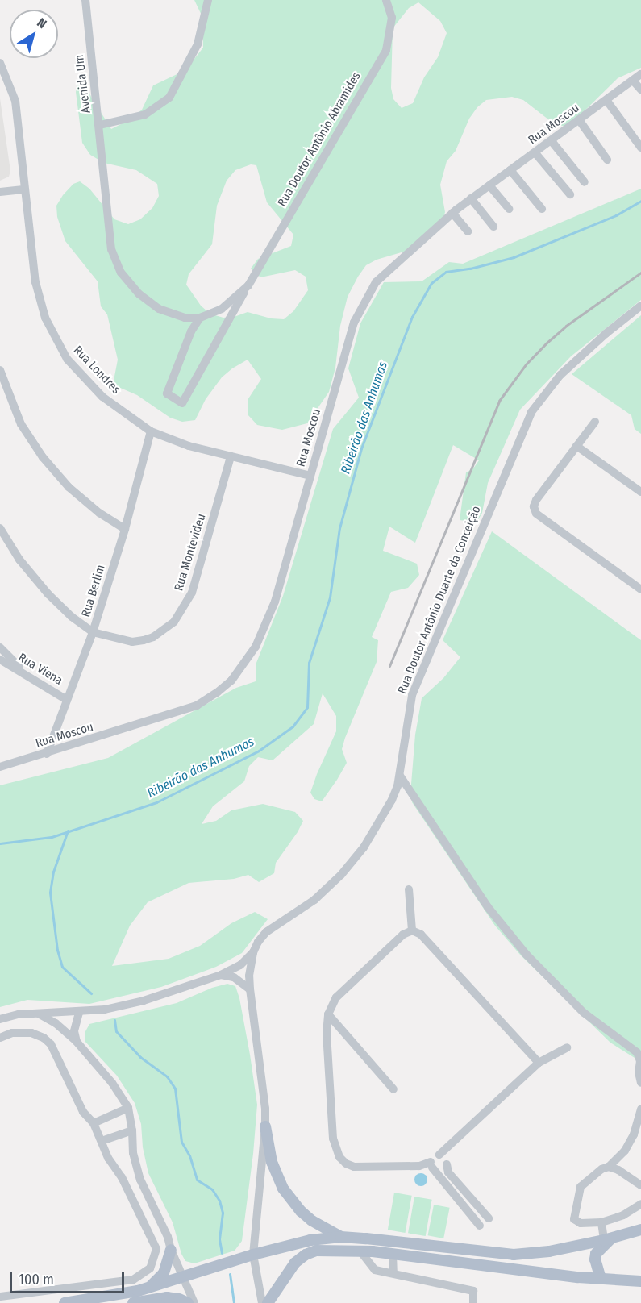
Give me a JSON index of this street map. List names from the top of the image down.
{
  "streets": {
    "street": [
      "Avenida Um",
      "Rua Moscou",
      "Rua Doutor Antônio Abramides",
      "Rua Londres",
      "Rua Montevideu",
      "Rua Berlim",
      "Rua Doutor Antônio Duarte da Conceição",
      "Rua Viena"
    ]
  },
  "crossings": [
    ["Avenida Um", "Rua Doutor Antônio Abramides"],
    ["Rua Moscou", "Rua Londres"],
    ["Rua Moscou", "Rua Berlim"],
    ["Rua Londres", "Rua Montevideu"],
    ["Rua Londres", "Rua Berlim"],
    ["Rua Montevideu", "Rua Berlim"],
    ["Rua Berlim", "Rua Viena"]
  ],
  "water": ["Ribeirão das Anhumas"],
  "scale_bar": "100 m",
  "north": "top right"
}
